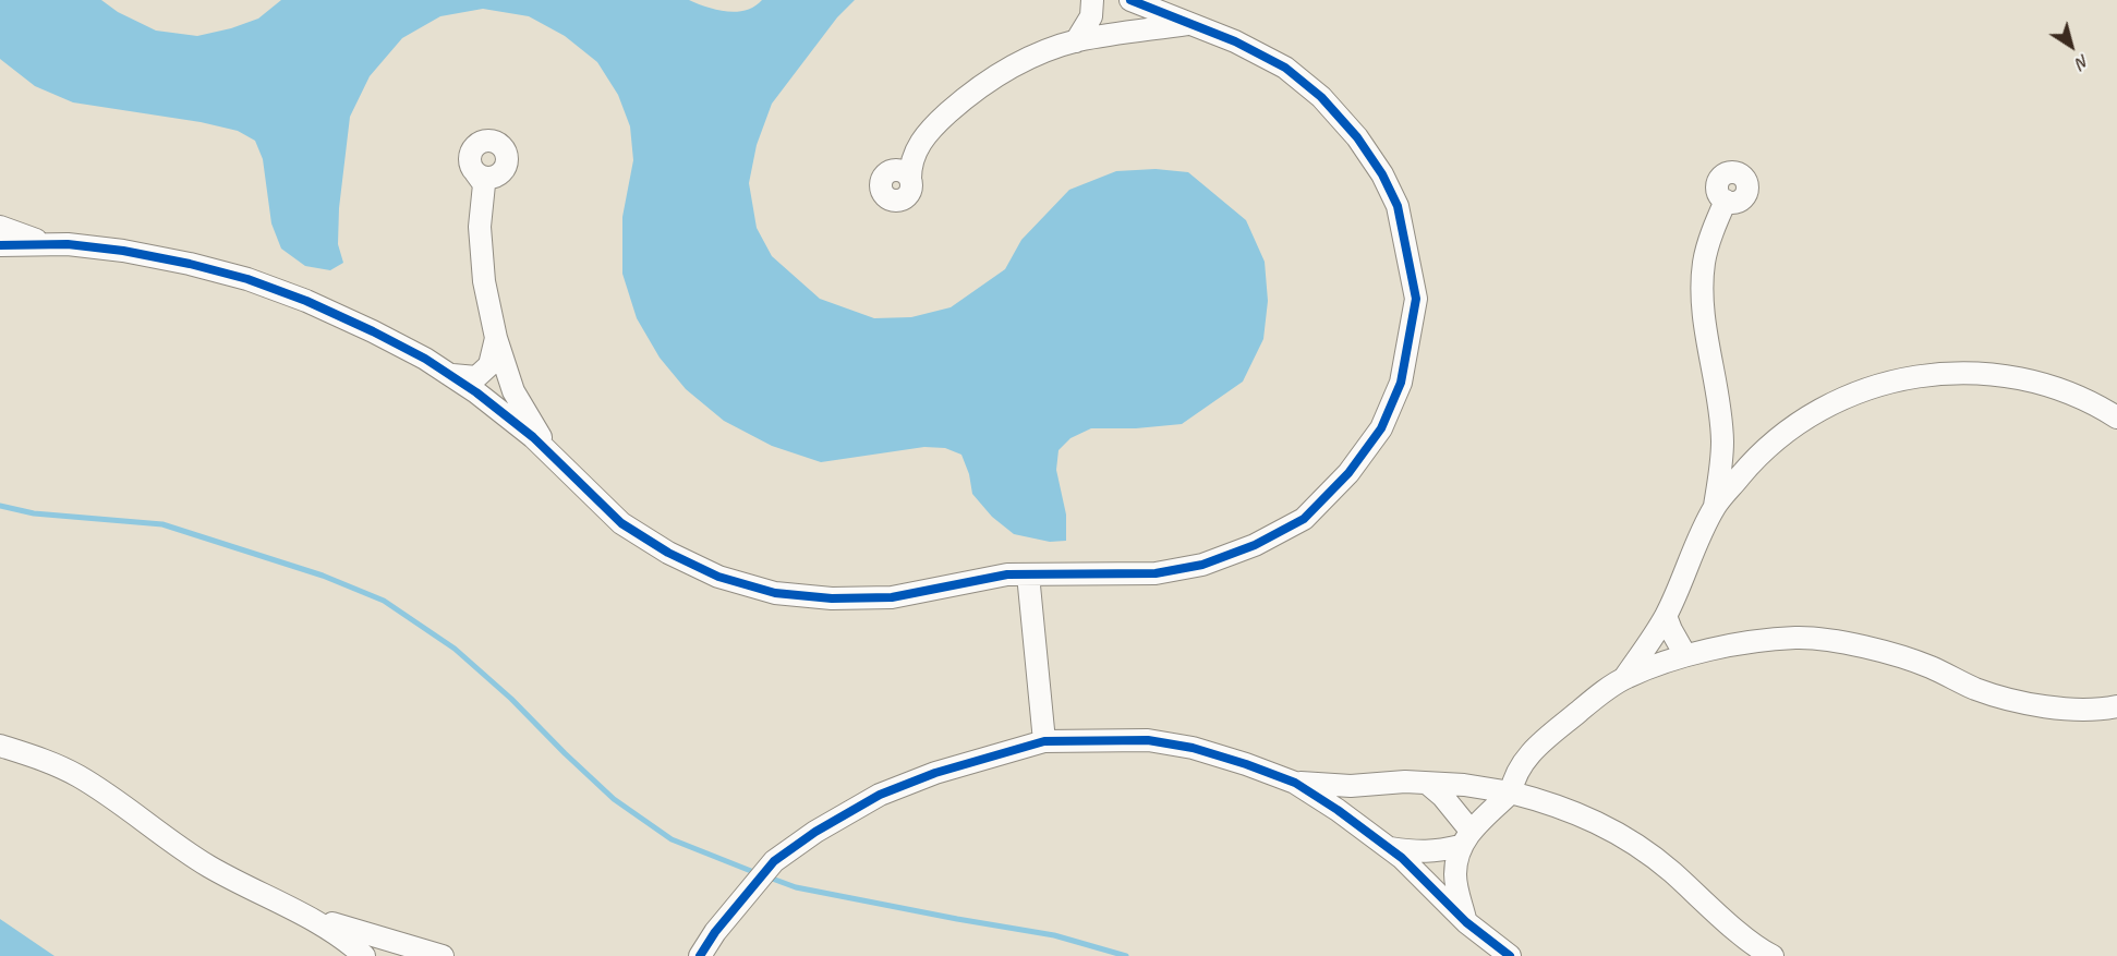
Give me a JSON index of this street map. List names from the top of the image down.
{
  "north": "bottom right"
}
